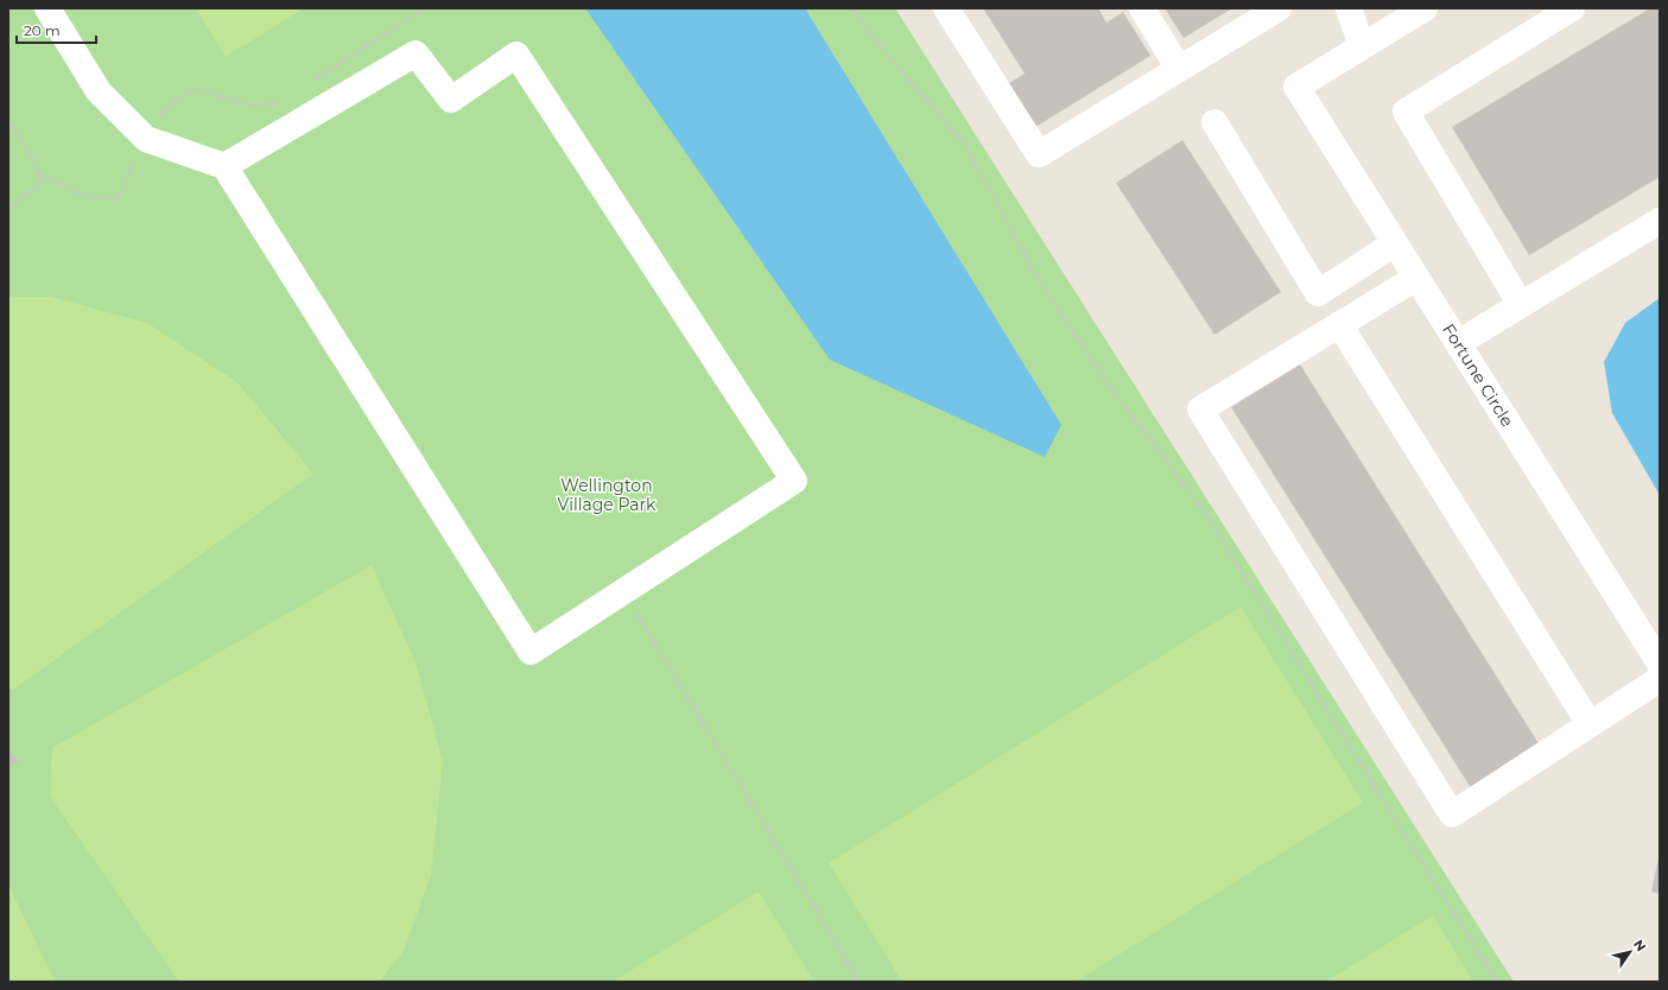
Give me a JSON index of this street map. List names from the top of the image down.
{
  "streets": {
    "street": ["Fortune Circle"]
  },
  "parks": ["Wellington Village Park"],
  "scale_bar": "20 m",
  "north": "top right"
}
